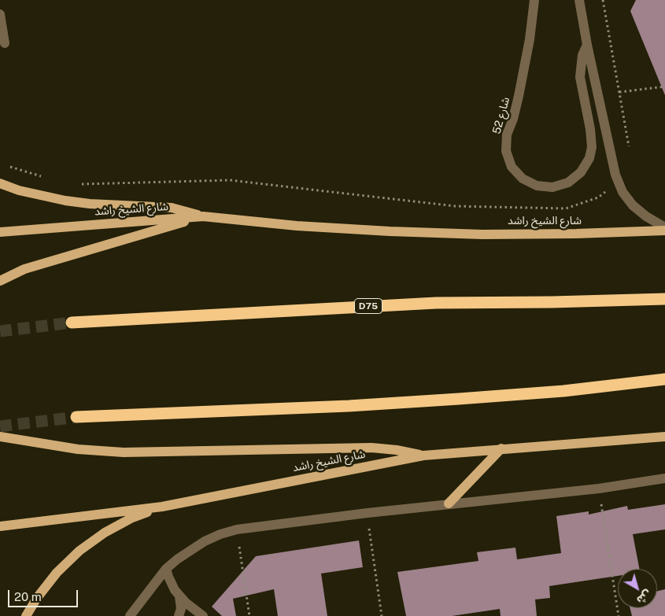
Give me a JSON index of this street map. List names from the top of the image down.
{
  "streets": {
    "highway": ["D75"],
    "main road": ["شارع الشيخ راشد"],
    "street": ["شارع 52"]
  },
  "crossings": [
    ["شارع 52", "شارع الشيخ راشد"]
  ],
  "scale_bar": "20 m",
  "north": "bottom right"
}
